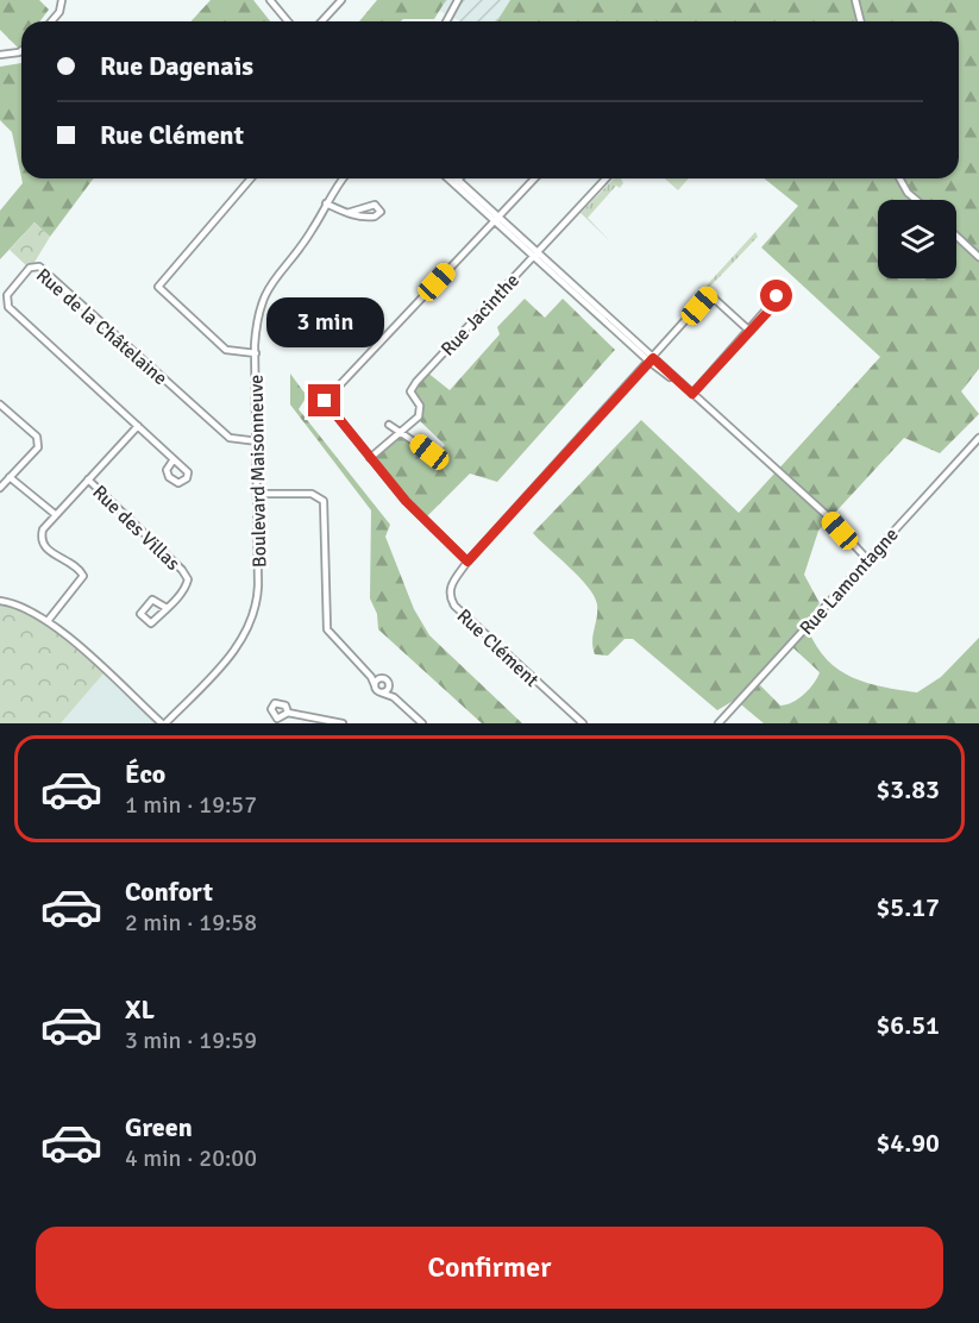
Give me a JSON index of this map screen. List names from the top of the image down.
{
  "streets": {
    "street": [
      "Rue Jacinthe",
      "Rue de la Châtelaine",
      "Boulevard Maisonneuve",
      "Rue des Villas",
      "Rue Lamontagne",
      "Rue Clément"
    ]
  },
  "crossings": [
    ["Rue de la Châtelaine", "Boulevard Maisonneuve"]
  ],
  "page": {
    "banner": ["Rue Dagenais", "Rue Clément"],
    "bubble": "3 min",
    "list": [
      {
        "name": "Éco",
        "note": "1 min · 19:57",
        "value": "$3.83"
      },
      {
        "name": "Confort",
        "note": "2 min · 19:58",
        "value": "$5.17"
      },
      {
        "name": "XL",
        "note": "3 min · 19:59",
        "value": "$6.51"
      },
      {
        "name": "Green",
        "note": "4 min · 20:00",
        "value": "$4.90"
      }
    ],
    "buttons": "Confirmer"
  }
}
